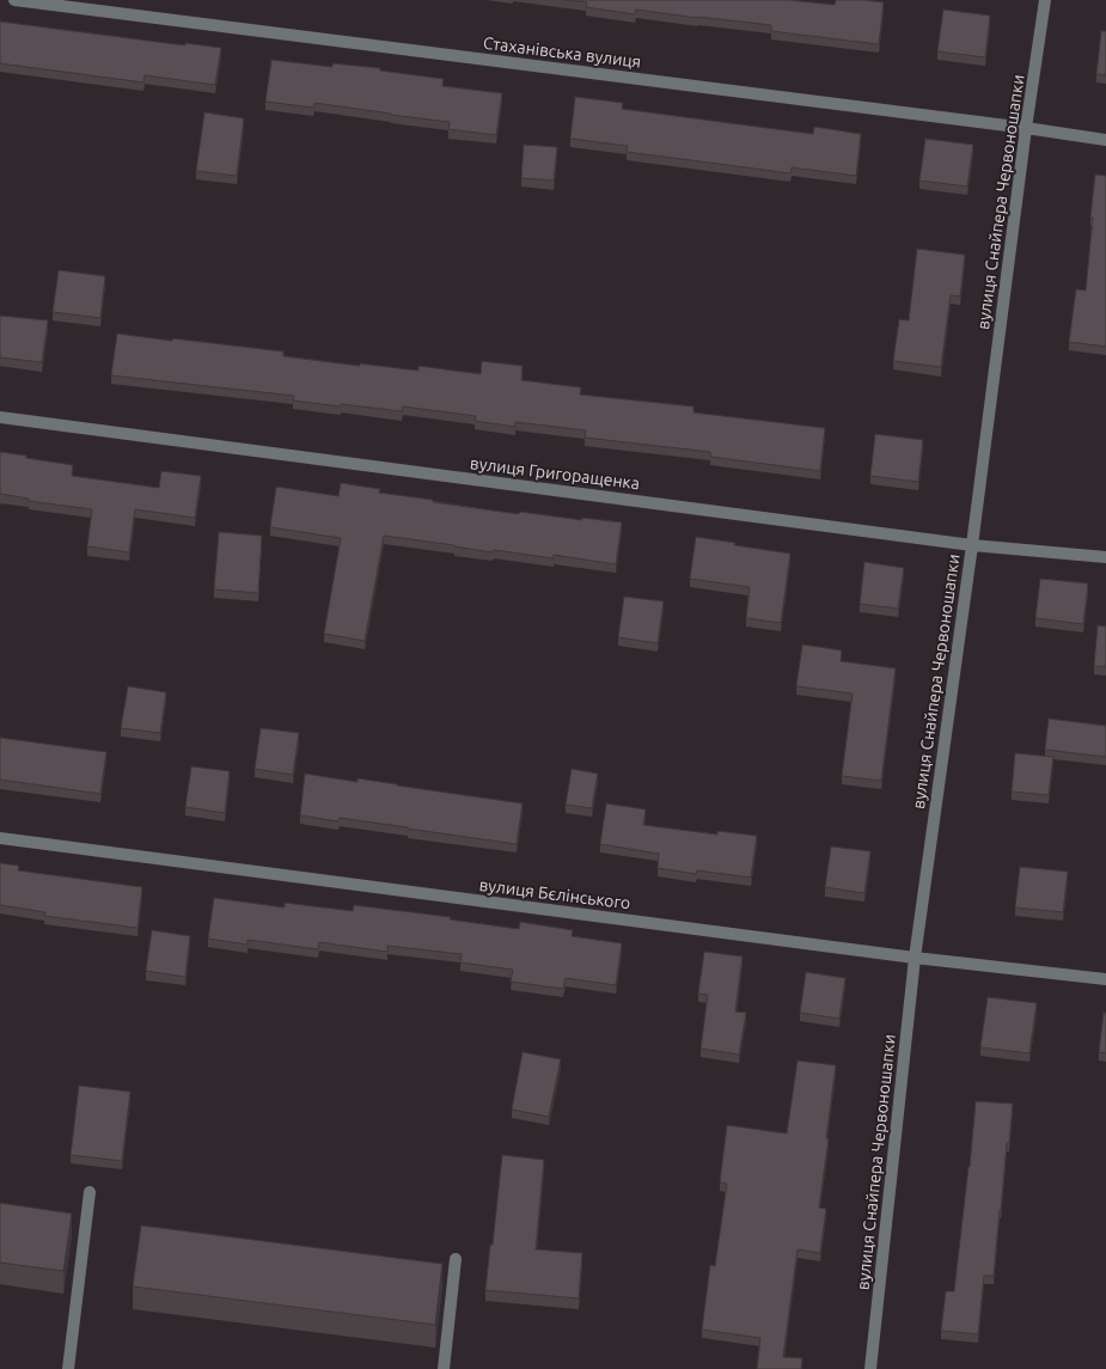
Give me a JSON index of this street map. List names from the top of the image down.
{
  "streets": {
    "street": [
      "Стаханівська вулиця",
      "вулиця Снайпера Червоношапки",
      "вулиця Григоращенка",
      "вулиця Бєлінського"
    ]
  },
  "crossings": [
    ["Стаханівська вулиця", "вулиця Снайпера Червоношапки"],
    ["вулиця Снайпера Червоношапки", "вулиця Григоращенка"],
    ["вулиця Снайпера Червоношапки", "вулиця Бєлінського"]
  ]
}
